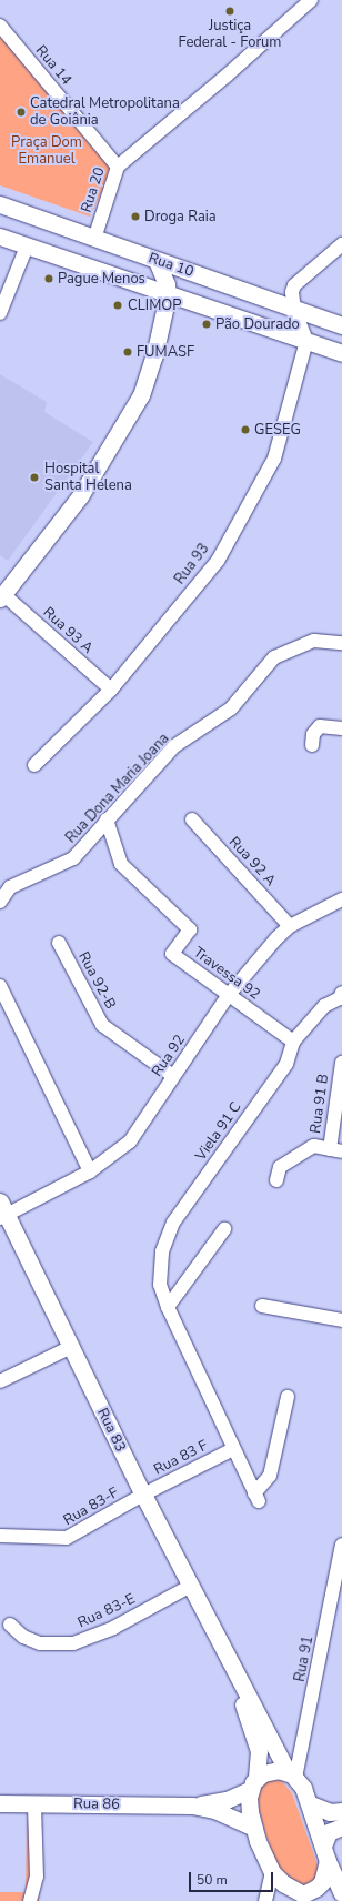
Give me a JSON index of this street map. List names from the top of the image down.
{
  "streets": {
    "main road": ["Rua 10", "Rua 83", "Rua 86"],
    "street": [
      "Rua 14",
      "Rua 20",
      "Rua 93",
      "Rua 93 A",
      "Rua Dona Maria Joana",
      "Rua 92 A",
      "Travessa 92",
      "Rua 92-B",
      "Rua 92",
      "Rua 91 B",
      "Viela 91 C",
      "Rua 83 F",
      "Rua 83-F",
      "Rua 83-E",
      "Rua 91"
    ]
  },
  "crossings": [
    ["Rua 14", "Rua 20"],
    ["Rua 20", "Rua 10"],
    ["Rua 10", "Rua 93"],
    ["Rua 93", "Rua 93 A"],
    ["Rua Dona Maria Joana", "Travessa 92"],
    ["Rua 92 A", "Rua 92"],
    ["Travessa 92", "Rua 92"],
    ["Travessa 92", "Viela 91 C"],
    ["Rua 92-B", "Rua 92"],
    ["Rua 92", "Rua 83"],
    ["Viela 91 C", "Rua 83 F"],
    ["Rua 83", "Rua 83 F"],
    ["Rua 83", "Rua 83-F"],
    ["Rua 83", "Rua 83-E"],
    ["Rua 83", "Rua 91"],
    ["Rua 83", "Rua 86"],
    ["Rua 83 F", "Rua 83-F"],
    ["Rua 91", "Rua 86"]
  ],
  "parks": ["Praça Dom Emanuel"],
  "places": [
    "Justiça Federal - Forum",
    "Catedral Metropolitana de Goiânia",
    "Droga Raia",
    "Pague Menos",
    "CLIMOP",
    "Pão Dourado",
    "FUMASF",
    "GESEG",
    "Hospital Santa Helena"
  ],
  "scale_bar": "50 m"
}
